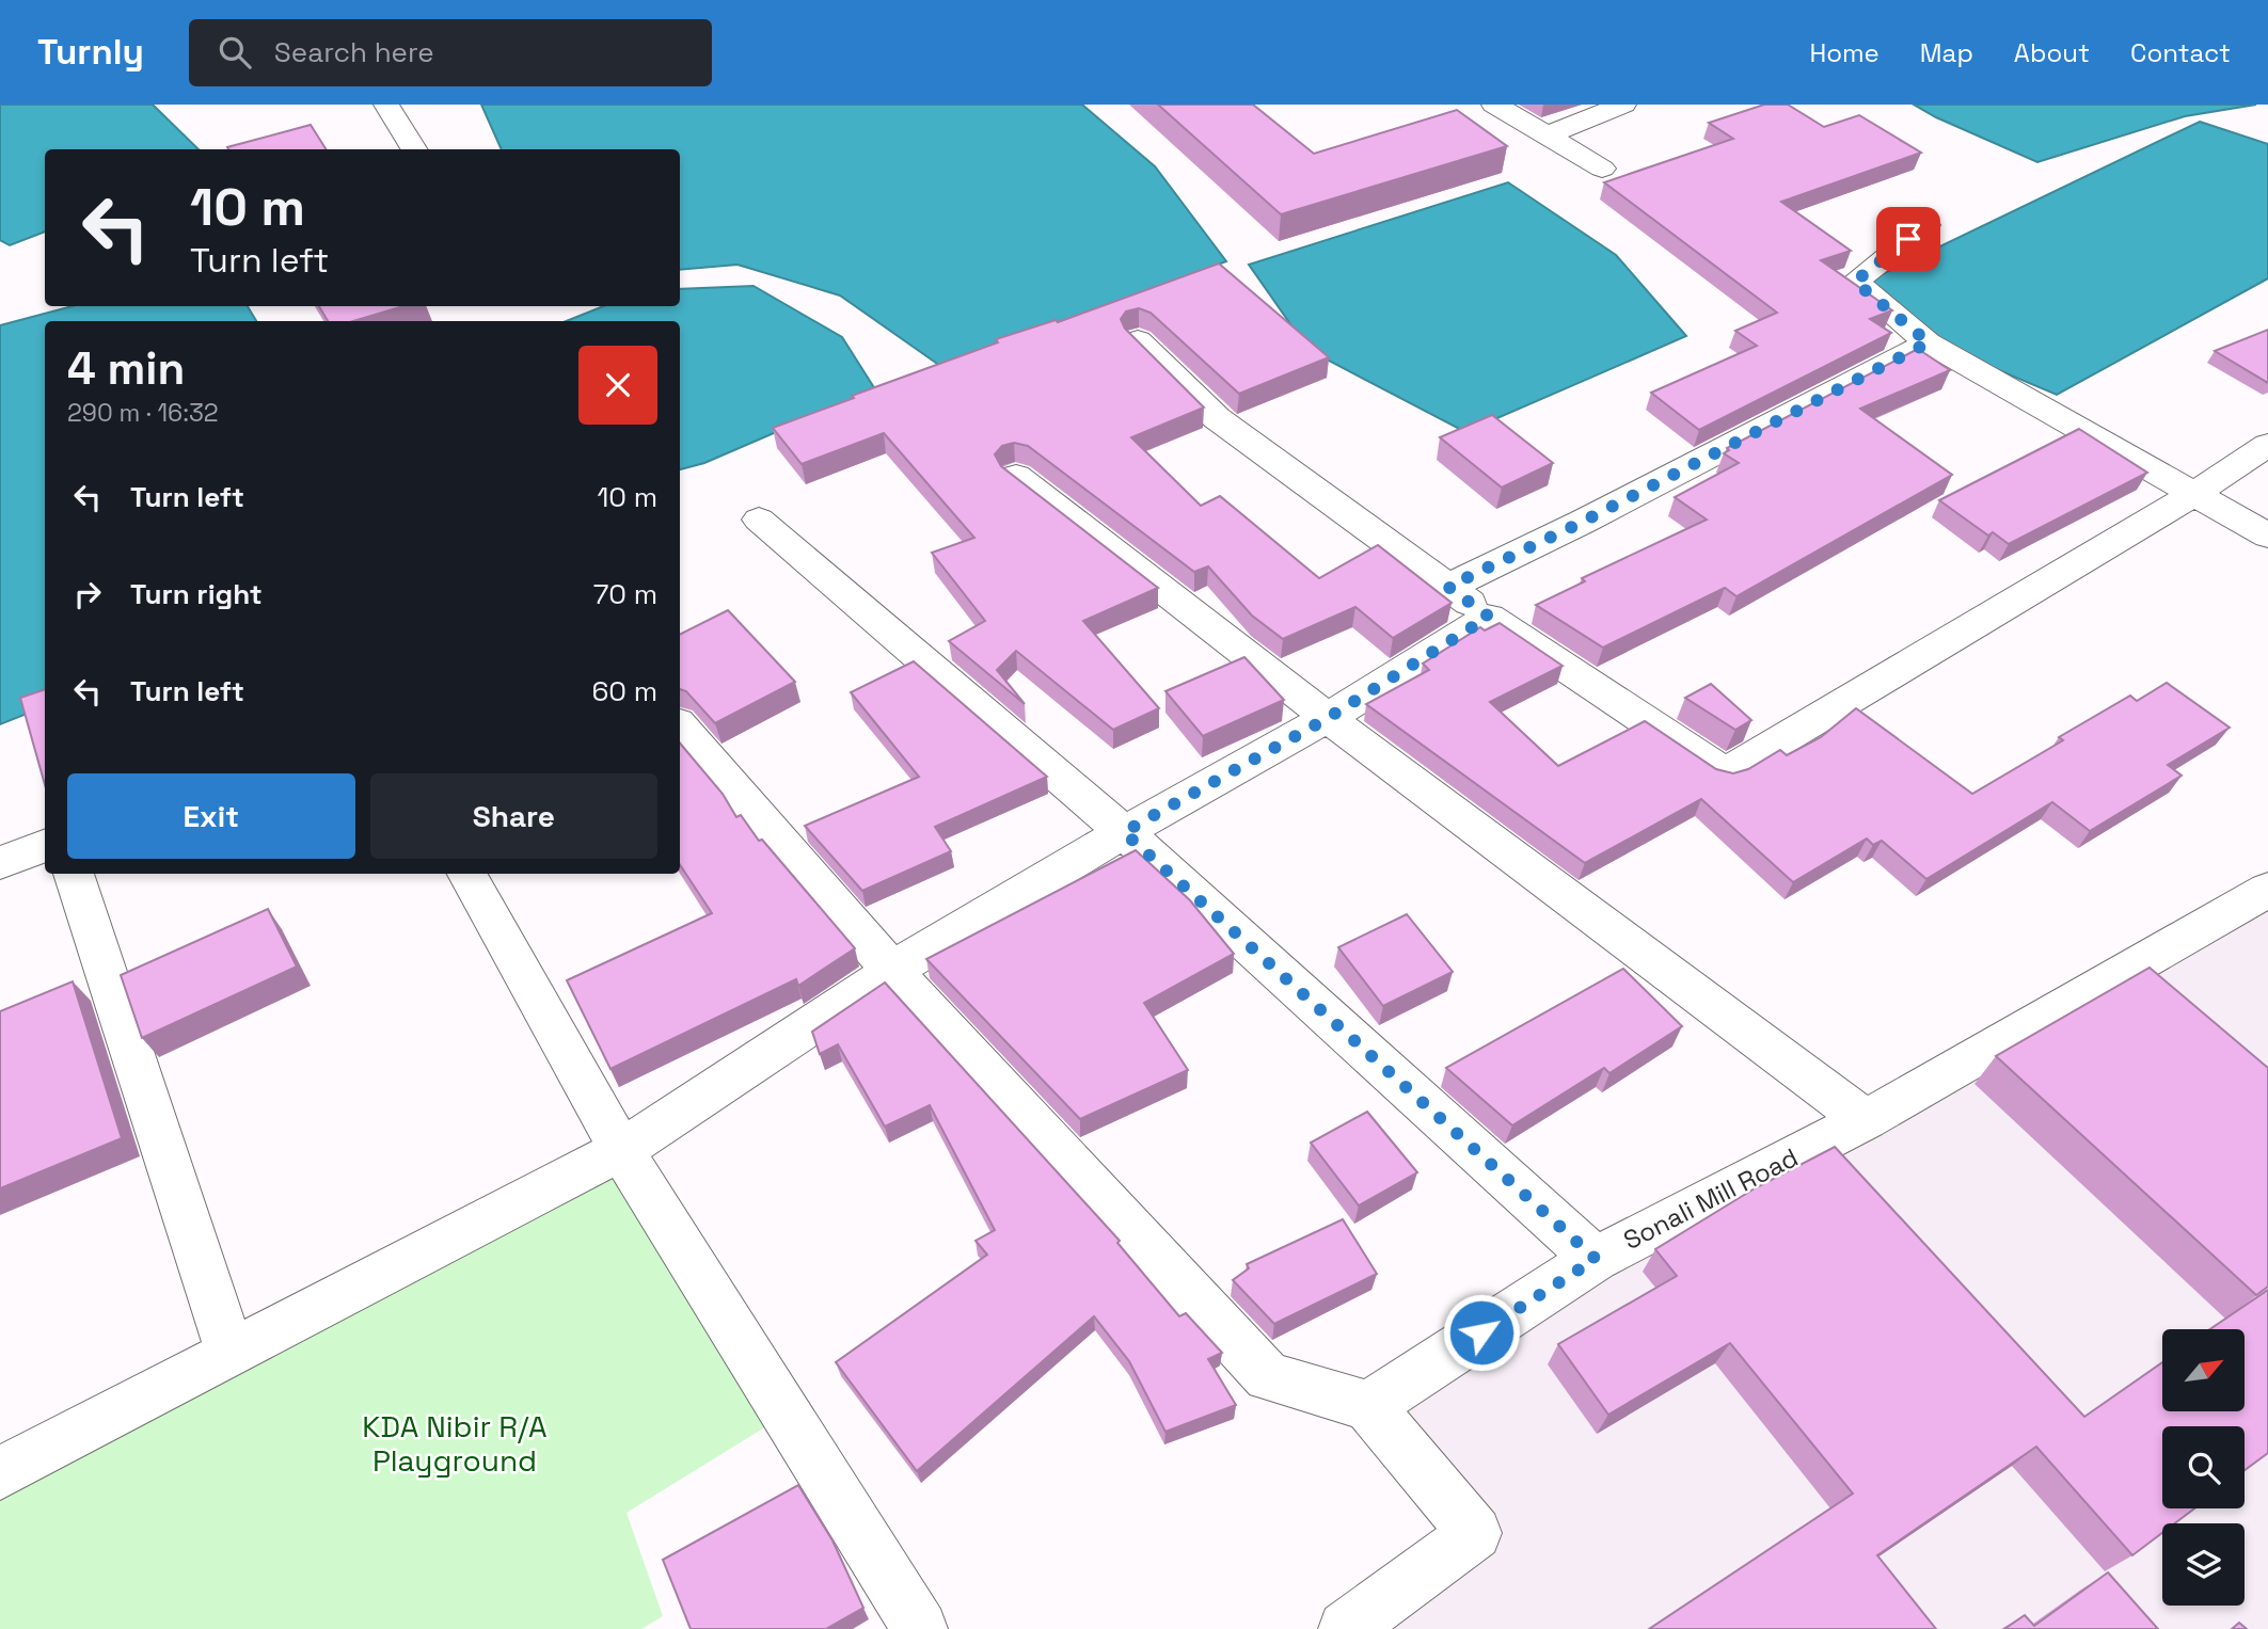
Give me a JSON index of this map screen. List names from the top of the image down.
{
  "streets": {
    "street": ["Sonali Mill Road"]
  },
  "parks": ["KDA Nibir R/A Playground"],
  "north": "top right",
  "page": {
    "header": "Turnly",
    "search": "Search here",
    "nav": [
      "Home",
      "Map",
      "About",
      "Contact"
    ],
    "turn": ["10 m", "Turn left"],
    "heading": ["4 min", "290 m · 16:32"],
    "list": [
      {
        "name": "Turn left",
        "value": "10 m"
      },
      {
        "name": "Turn right",
        "value": "70 m"
      },
      {
        "name": "Turn left",
        "value": "60 m"
      }
    ],
    "buttons": ["Exit", "Share"]
  }
}
